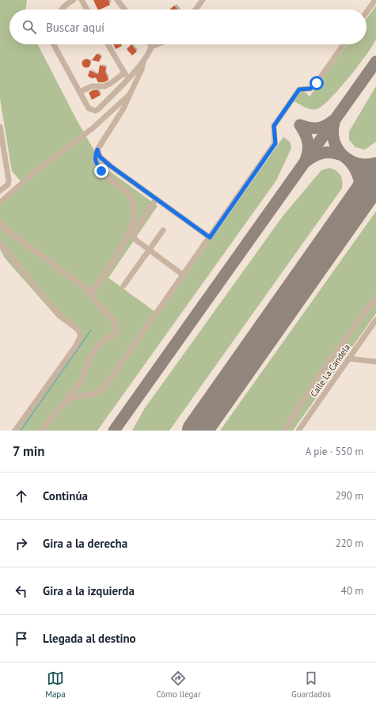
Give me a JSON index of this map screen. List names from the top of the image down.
{
  "streets": {
    "street": ["Calle La Candela"]
  },
  "page": {
    "search": "Buscar aquí",
    "heading": ["7 min", "A pie · 550 m"],
    "list": [
      ["Continúa", "290 m"],
      ["Gira a la derecha", "220 m"],
      ["Gira a la izquierda", "40 m"],
      "Llegada al destino"
    ],
    "nav": ["Mapa", "Cómo llegar", "Guardados"]
  }
}
